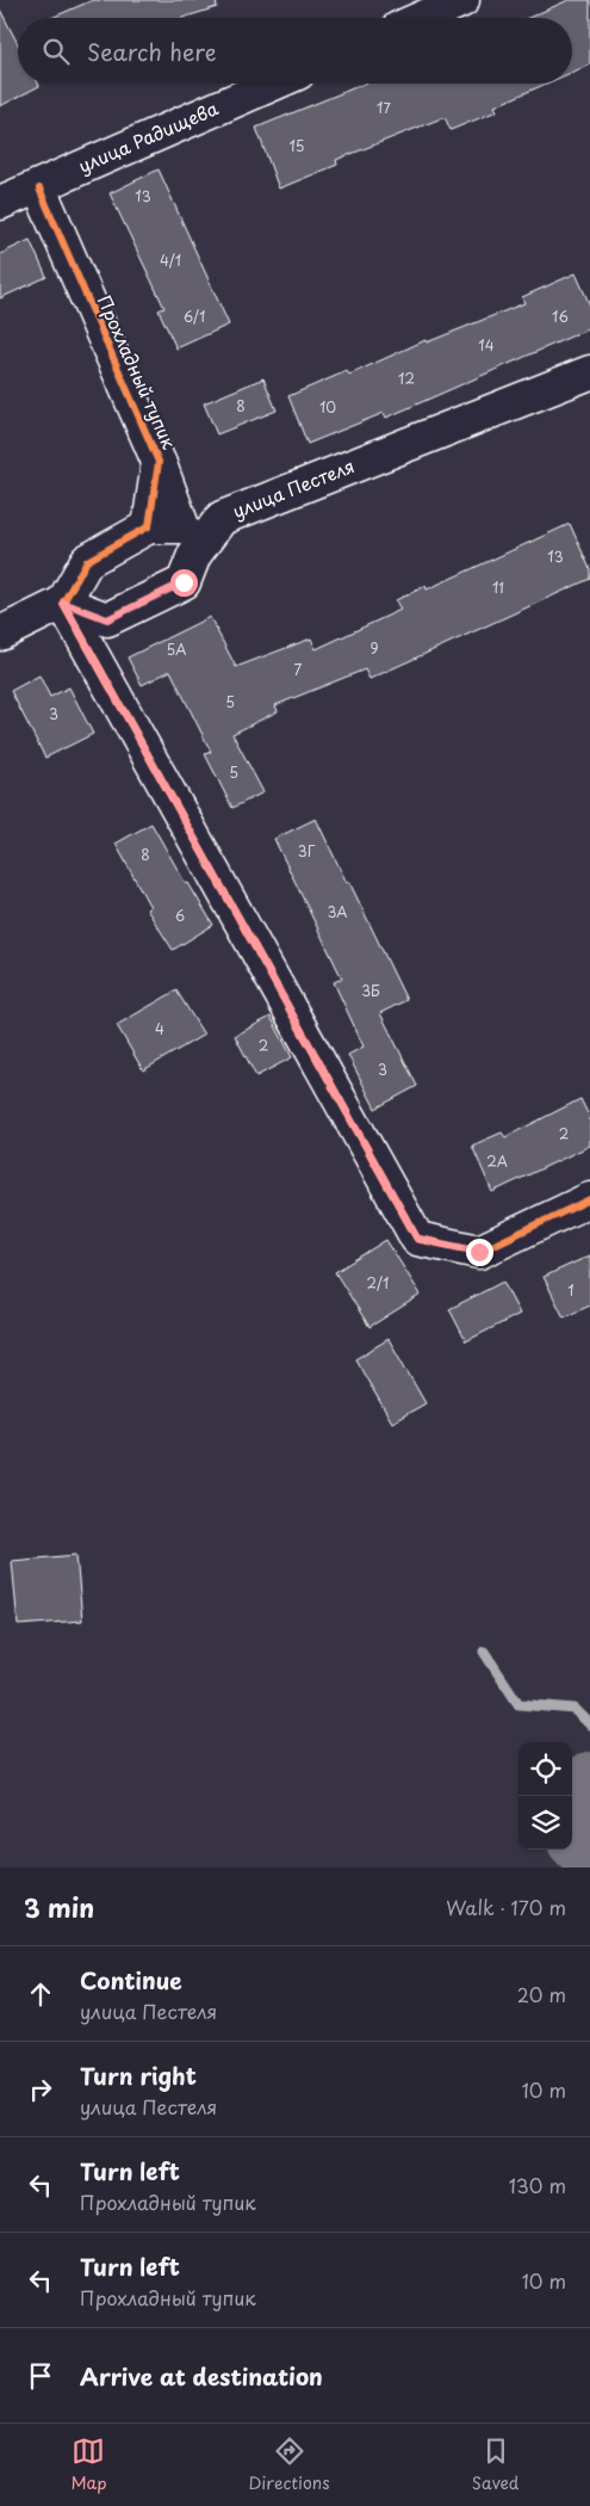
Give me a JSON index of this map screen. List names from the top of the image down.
{
  "streets": {
    "street": ["улица Радищева", "Прохладный тупик", "улица Пестеля"]
  },
  "crossings": [
    ["улица Радищева", "Прохладный тупик"]
  ],
  "house_numbers": [
    "17",
    "15",
    "13",
    "4/1",
    "6/1",
    "16",
    "14",
    "12",
    "8",
    "10",
    "13",
    "11",
    "9",
    "5А",
    "7",
    "5",
    "3",
    "5",
    "3Г",
    "8",
    "3А",
    "6",
    "3Б",
    "4",
    "2",
    "3",
    "2",
    "2А",
    "2/1",
    "1"
  ],
  "page": {
    "search": "Search here",
    "heading": ["3 min", "Walk · 170 m"],
    "list": [
      ["Continue", "улица Пестеля", "20 m"],
      ["Turn right", "улица Пестеля", "10 m"],
      ["Turn left", "Прохладный тупик", "130 m"],
      ["Turn left", "Прохладный тупик", "10 m"],
      "Arrive at destination"
    ],
    "nav": ["Map", "Directions", "Saved"]
  }
}
